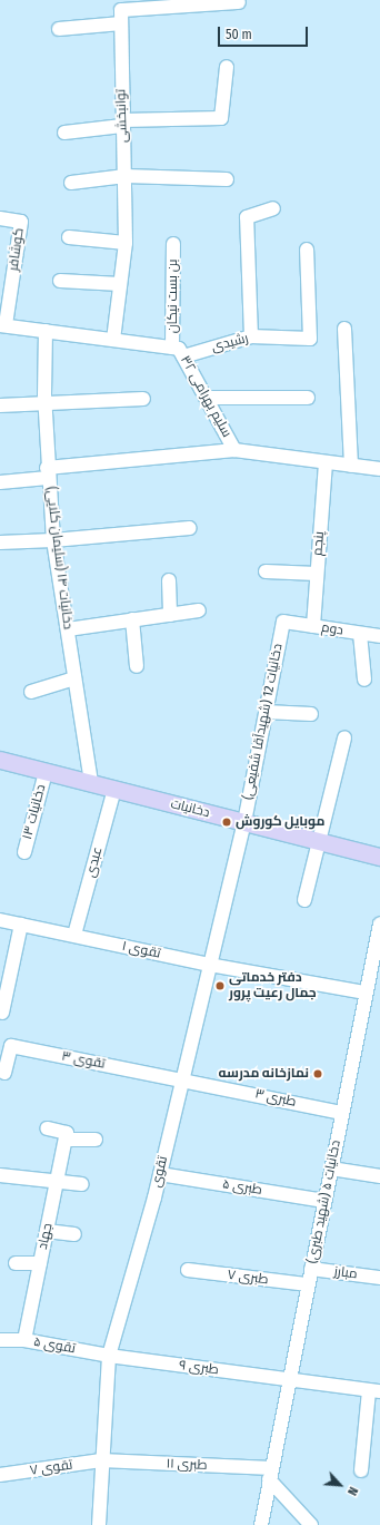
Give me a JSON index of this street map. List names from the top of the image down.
{
  "streets": {
    "main road": ["دخانیات"],
    "street": [
      "توانبخشی",
      "کوشافر",
      "بن بست نیکان",
      "رشیدی",
      "سلیم بهرامی ۳۲",
      "پنجم",
      "دخانیات ۱۴ (سلیمان کلایی)",
      "دوم",
      "دخانیات 12 (شهیدآقا شفیعی)",
      "دخانیات ۱۳",
      "عبدی",
      "تقوی ۱",
      "تقوی ۳",
      "طبری ۳",
      "تقوی",
      "طبری ۵",
      "دخانیات ۵ (شهید طبری)",
      "جهاد",
      "مبارز",
      "طبری ۷",
      "تقوی ۵",
      "طبری ۹",
      "طبری ۱۱",
      "تقوی ۷"
    ]
  },
  "crossings": [
    ["توانبخشی", "سلیم بهرامی ۳۲"],
    ["کوشافر", "سلیم بهرامی ۳۲"],
    ["بن بست نیکان", "سلیم بهرامی ۳۲"],
    ["رشیدی", "سلیم بهرامی ۳۲"],
    ["سلیم بهرامی ۳۲", "پنجم"],
    ["سلیم بهرامی ۳۲", "دخانیات ۱۴ (سلیمان کلایی)"],
    ["پنجم", "دوم"],
    ["دخانیات ۱۴ (سلیمان کلایی)", "دخانیات"],
    ["دوم", "دخانیات 12 (شهیدآقا شفیعی)"],
    ["دخانیات 12 (شهیدآقا شفیعی)", "دخانیات"],
    ["دخانیات 12 (شهیدآقا شفیعی)", "تقوی"],
    ["دخانیات", "دخانیات ۱۳"],
    ["دخانیات", "عبدی"],
    ["دخانیات", "تقوی"],
    ["عبدی", "تقوی ۱"],
    ["تقوی ۱", "تقوی"],
    ["تقوی ۱", "دخانیات ۵ (شهید طبری)"],
    ["تقوی ۳", "طبری ۳"],
    ["تقوی ۳", "تقوی"],
    ["طبری ۳", "تقوی"],
    ["طبری ۳", "دخانیات ۵ (شهید طبری)"],
    ["تقوی", "طبری ۵"],
    ["تقوی", "تقوی ۵"],
    ["تقوی", "طبری ۹"],
    ["تقوی", "طبری ۱۱"],
    ["تقوی", "تقوی ۷"],
    ["طبری ۵", "دخانیات ۵ (شهید طبری)"],
    ["دخانیات ۵ (شهید طبری)", "مبارز"],
    ["دخانیات ۵ (شهید طبری)", "طبری ۷"],
    ["دخانیات ۵ (شهید طبری)", "طبری ۹"],
    ["دخانیات ۵ (شهید طبری)", "طبری ۱۱"],
    ["جهاد", "تقوی ۵"],
    ["تقوی ۵", "طبری ۹"],
    ["طبری ۱۱", "تقوی ۷"]
  ],
  "places": ["موبایل کوروش", "دفتر خدماتی جمال رعیت پرور", "نمازخانه مدرسه"],
  "scale_bar": "50 m",
  "north": "bottom right"
}
